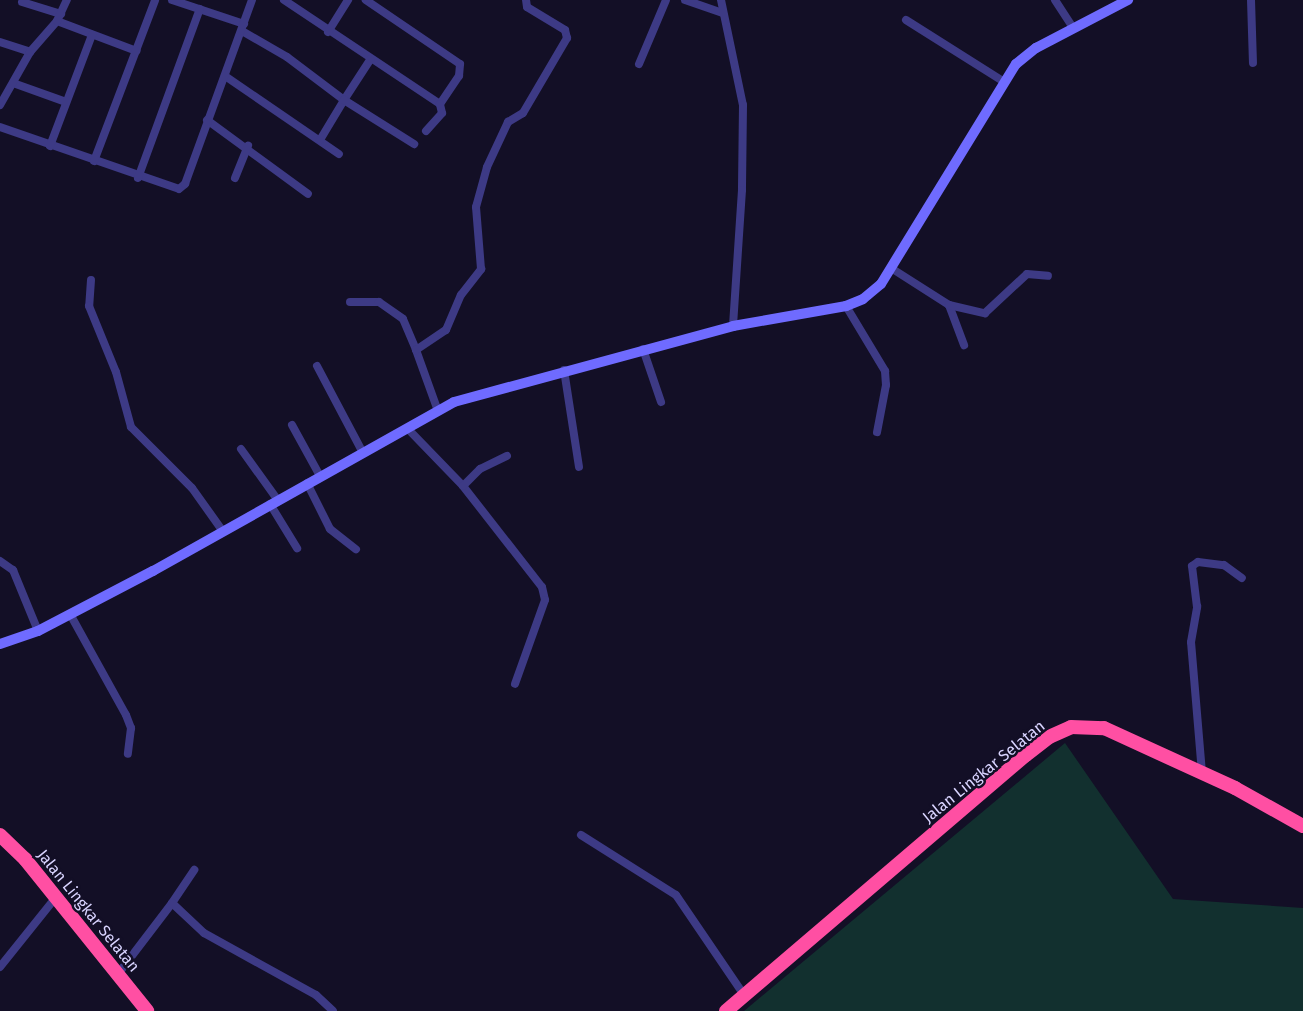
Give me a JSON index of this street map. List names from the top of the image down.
{
  "streets": {
    "highway": ["Jalan Lingkar Selatan"]
  }
}
